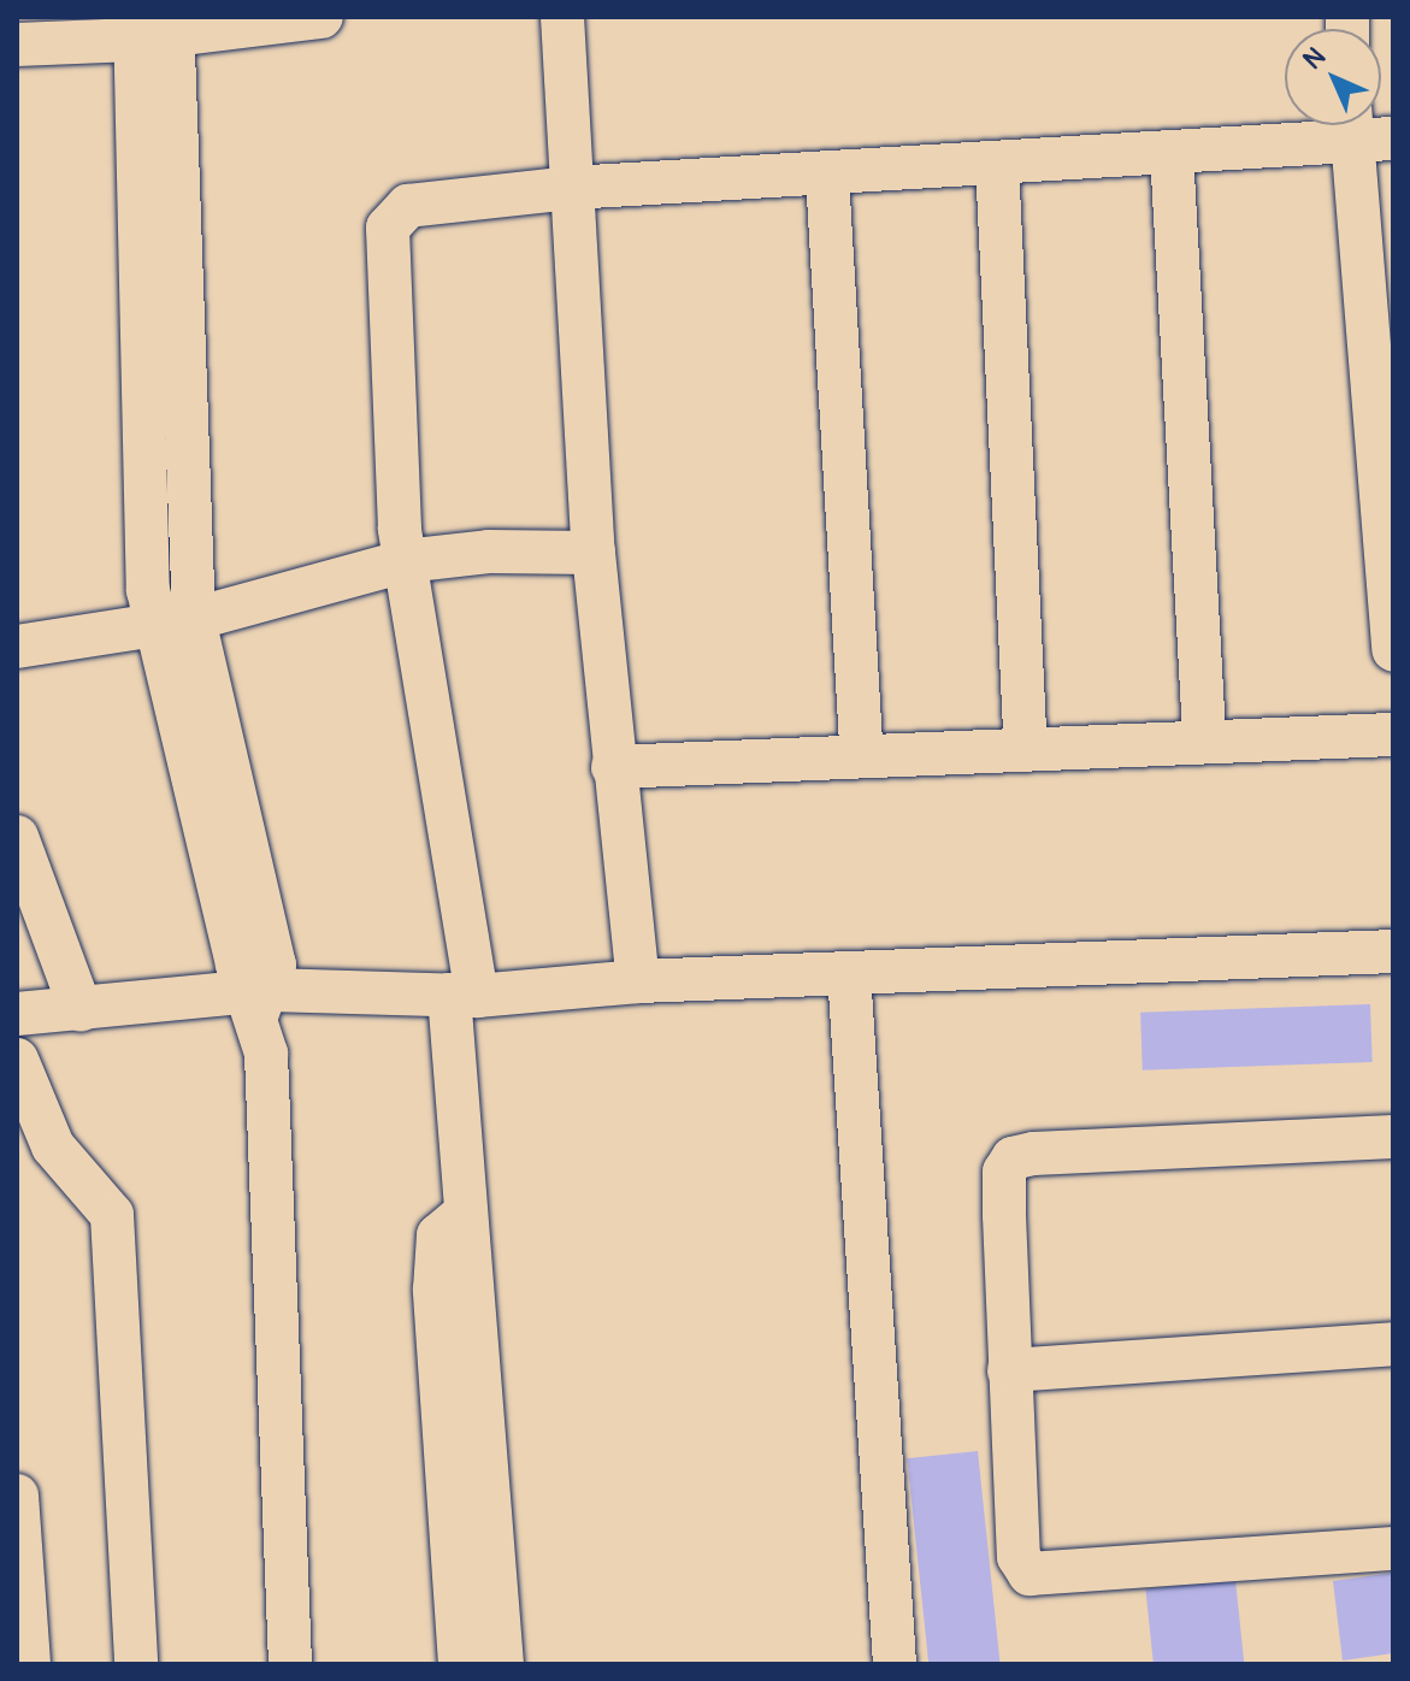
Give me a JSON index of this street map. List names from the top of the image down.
{
  "north": "top left"
}
